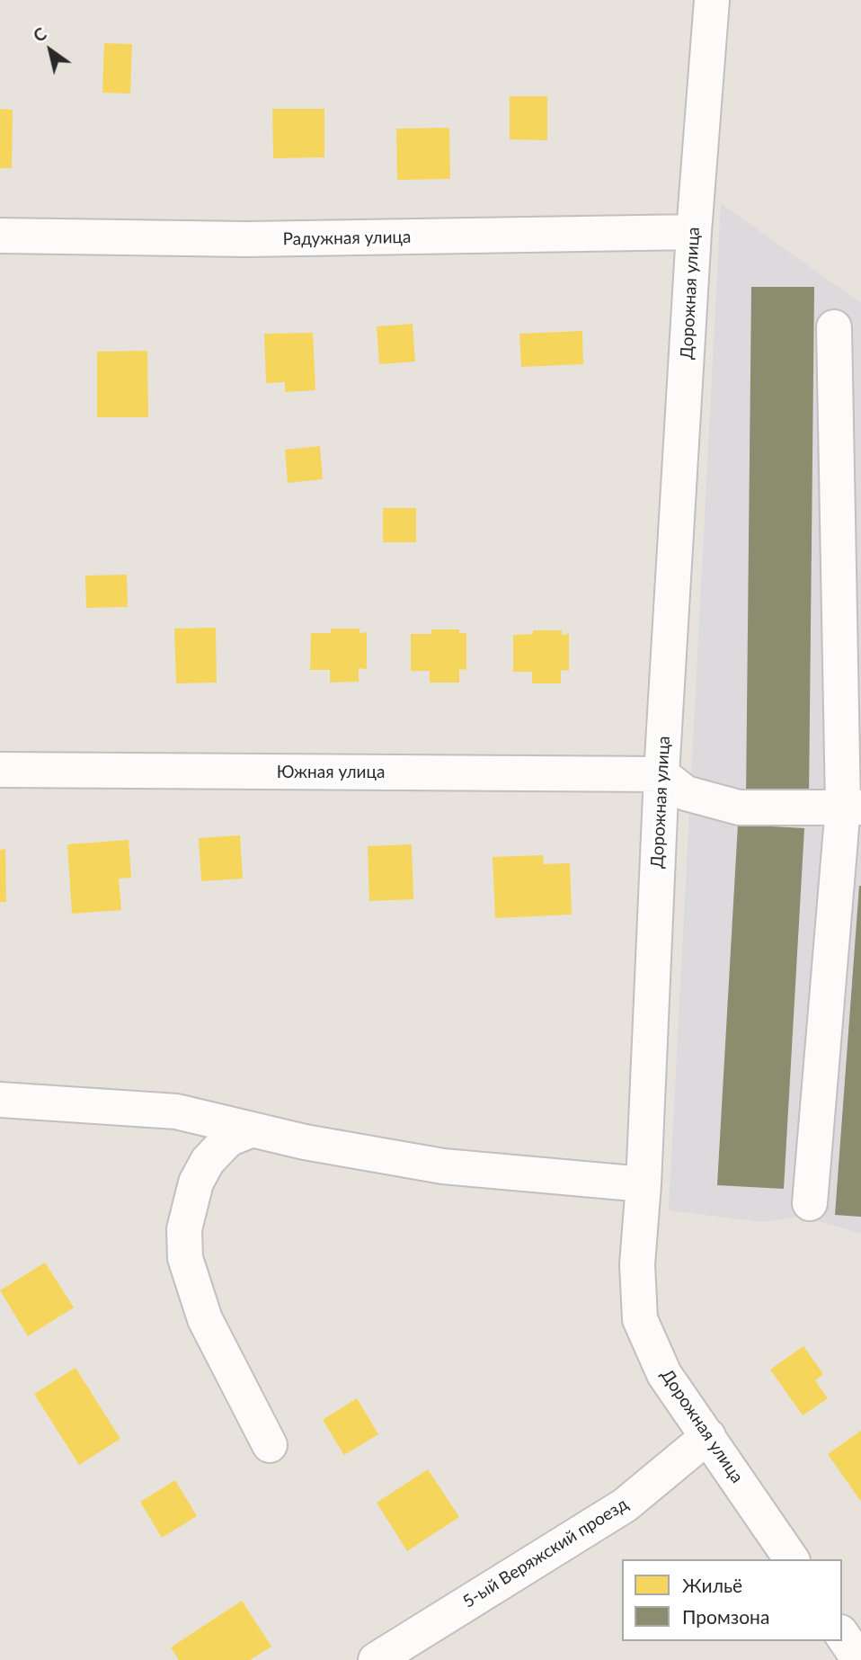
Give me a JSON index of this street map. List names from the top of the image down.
{
  "streets": {
    "street": [
      "Радужная улица",
      "Дорожная улица",
      "Южная улица",
      "5-ый Веряжский проезд"
    ]
  },
  "crossings": [
    ["Радужная улица", "Дорожная улица"],
    ["Дорожная улица", "Южная улица"],
    ["Дорожная улица", "5-ый Веряжский проезд"]
  ],
  "legend": ["Жильё", "Промзона"],
  "north": "top left"
}
